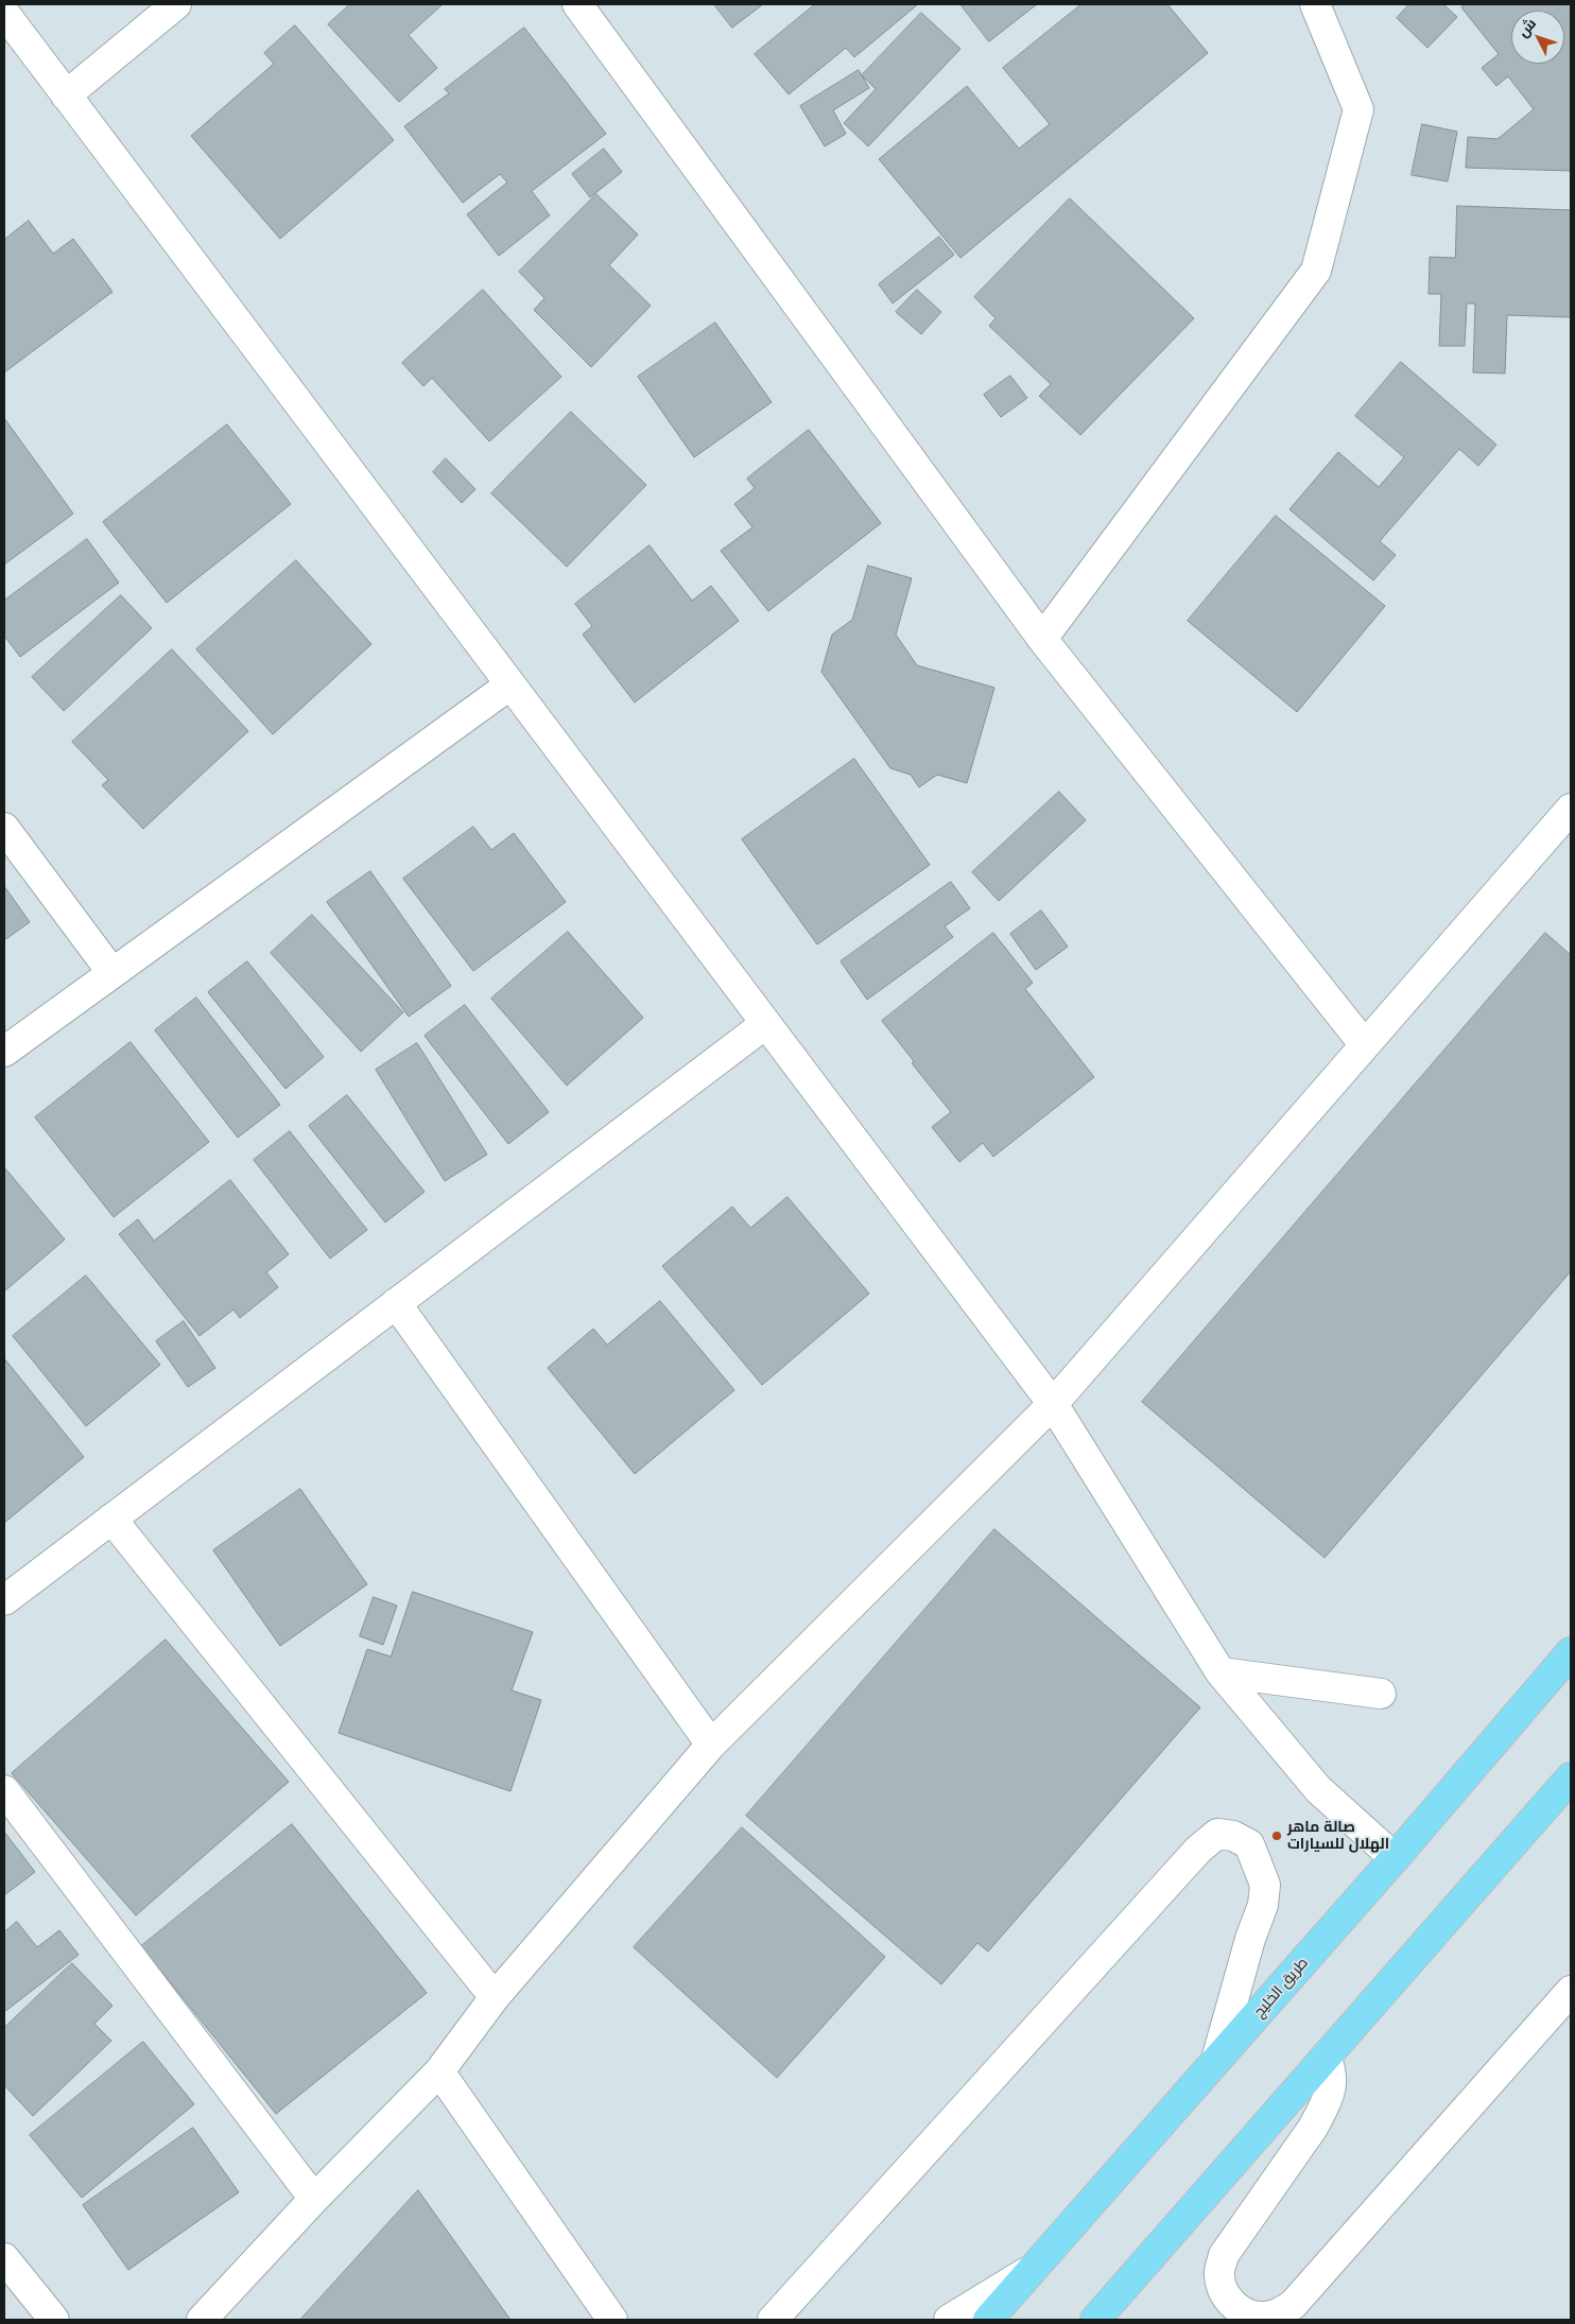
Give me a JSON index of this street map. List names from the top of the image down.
{
  "streets": {
    "main road": ["طريق الخليج"]
  },
  "places": ["صالة ماهر الهلال للسيارات"],
  "north": "top left"
}
